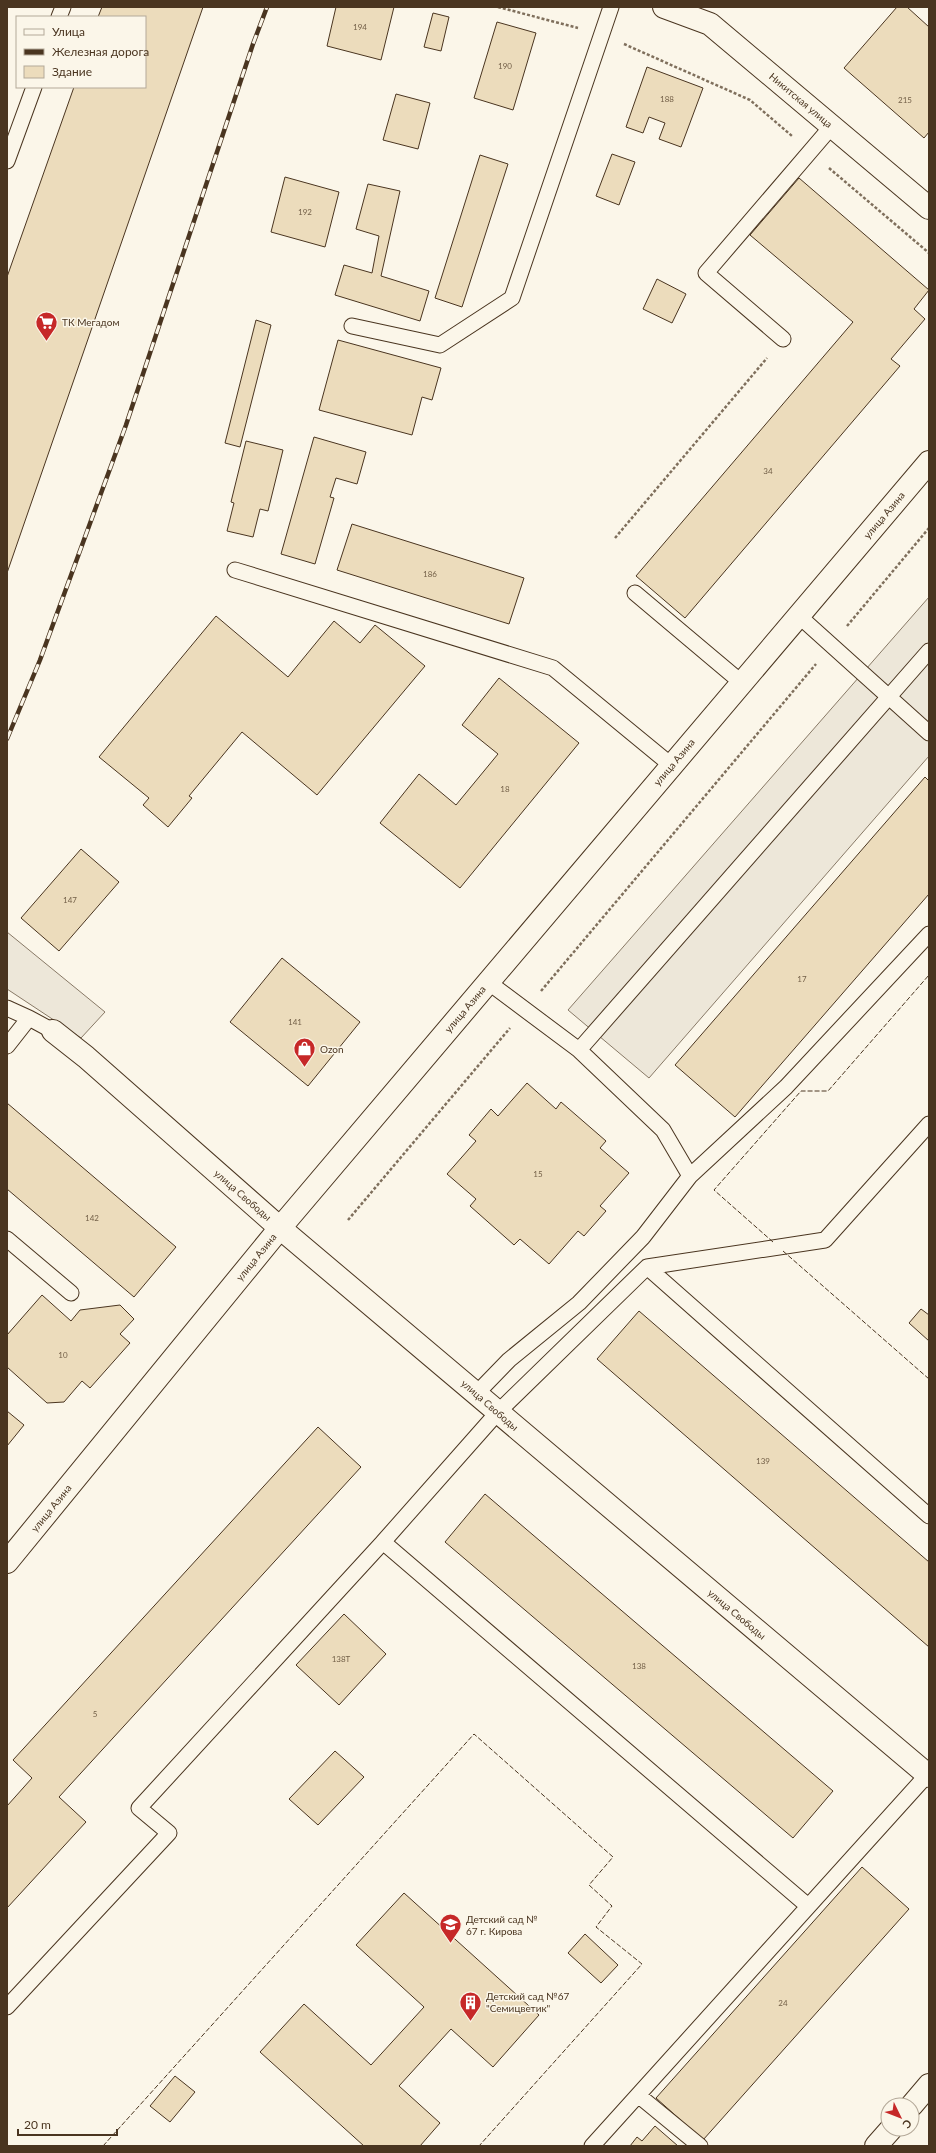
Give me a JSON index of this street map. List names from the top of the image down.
{
  "streets": {
    "street": ["Никитская улица", "улица Азина", "улица Свободы"]
  },
  "crossings": [
    ["улица Азина", "улица Свободы"]
  ],
  "places": {
    "supermarket": ["ТК Мегадом"],
    "shop": ["Ozon"],
    "school or university": ["Детский сад № 67 г. Кирова"],
    "building": ["Детский сад №67 \"Семицветик\""]
  },
  "house_numbers": [
    "194",
    "190",
    "188",
    "215",
    "192",
    "34",
    "186",
    "18",
    "147",
    "17",
    "141",
    "15",
    "142",
    "10",
    "139",
    "138Т",
    "138",
    "5",
    "24"
  ],
  "legend": ["Улица", "Железная дорога", "Здание"],
  "scale_bar": "20 m",
  "north": "bottom right"
}
